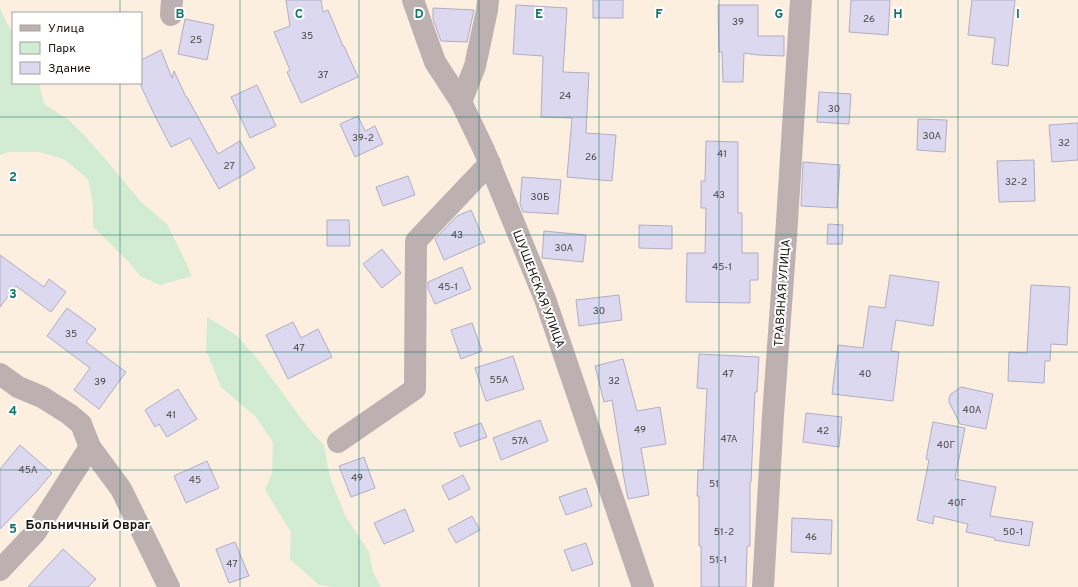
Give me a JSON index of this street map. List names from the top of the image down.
{
  "streets": {
    "street": ["ШУШЕНСКАЯ УЛИЦА", "ТРАВЯНАЯ УЛИЦА"]
  },
  "districts": ["Больничный Овраг"],
  "house_numbers": [
    "26",
    "39",
    "35",
    "25",
    "37",
    "24",
    "30",
    "30А",
    "39-2",
    "32",
    "41",
    "26",
    "27",
    "32-2",
    "43",
    "30Б",
    "43",
    "30А",
    "45-1",
    "45-1",
    "30",
    "35",
    "47",
    "47",
    "40",
    "55А",
    "32",
    "39",
    "40А",
    "41",
    "49",
    "42",
    "47А",
    "57А",
    "40Г",
    "45А",
    "49",
    "45",
    "51",
    "40Г",
    "51-2",
    "50-1",
    "46",
    "51-1",
    "47"
  ],
  "legend": ["Улица", "Парк", "Здание"],
  "grid": {
    "columns": [
      "B",
      "C",
      "D",
      "E",
      "F",
      "G",
      "H",
      "I"
    ],
    "rows": [
      "2",
      "3",
      "4",
      "5"
    ]
  }
}
